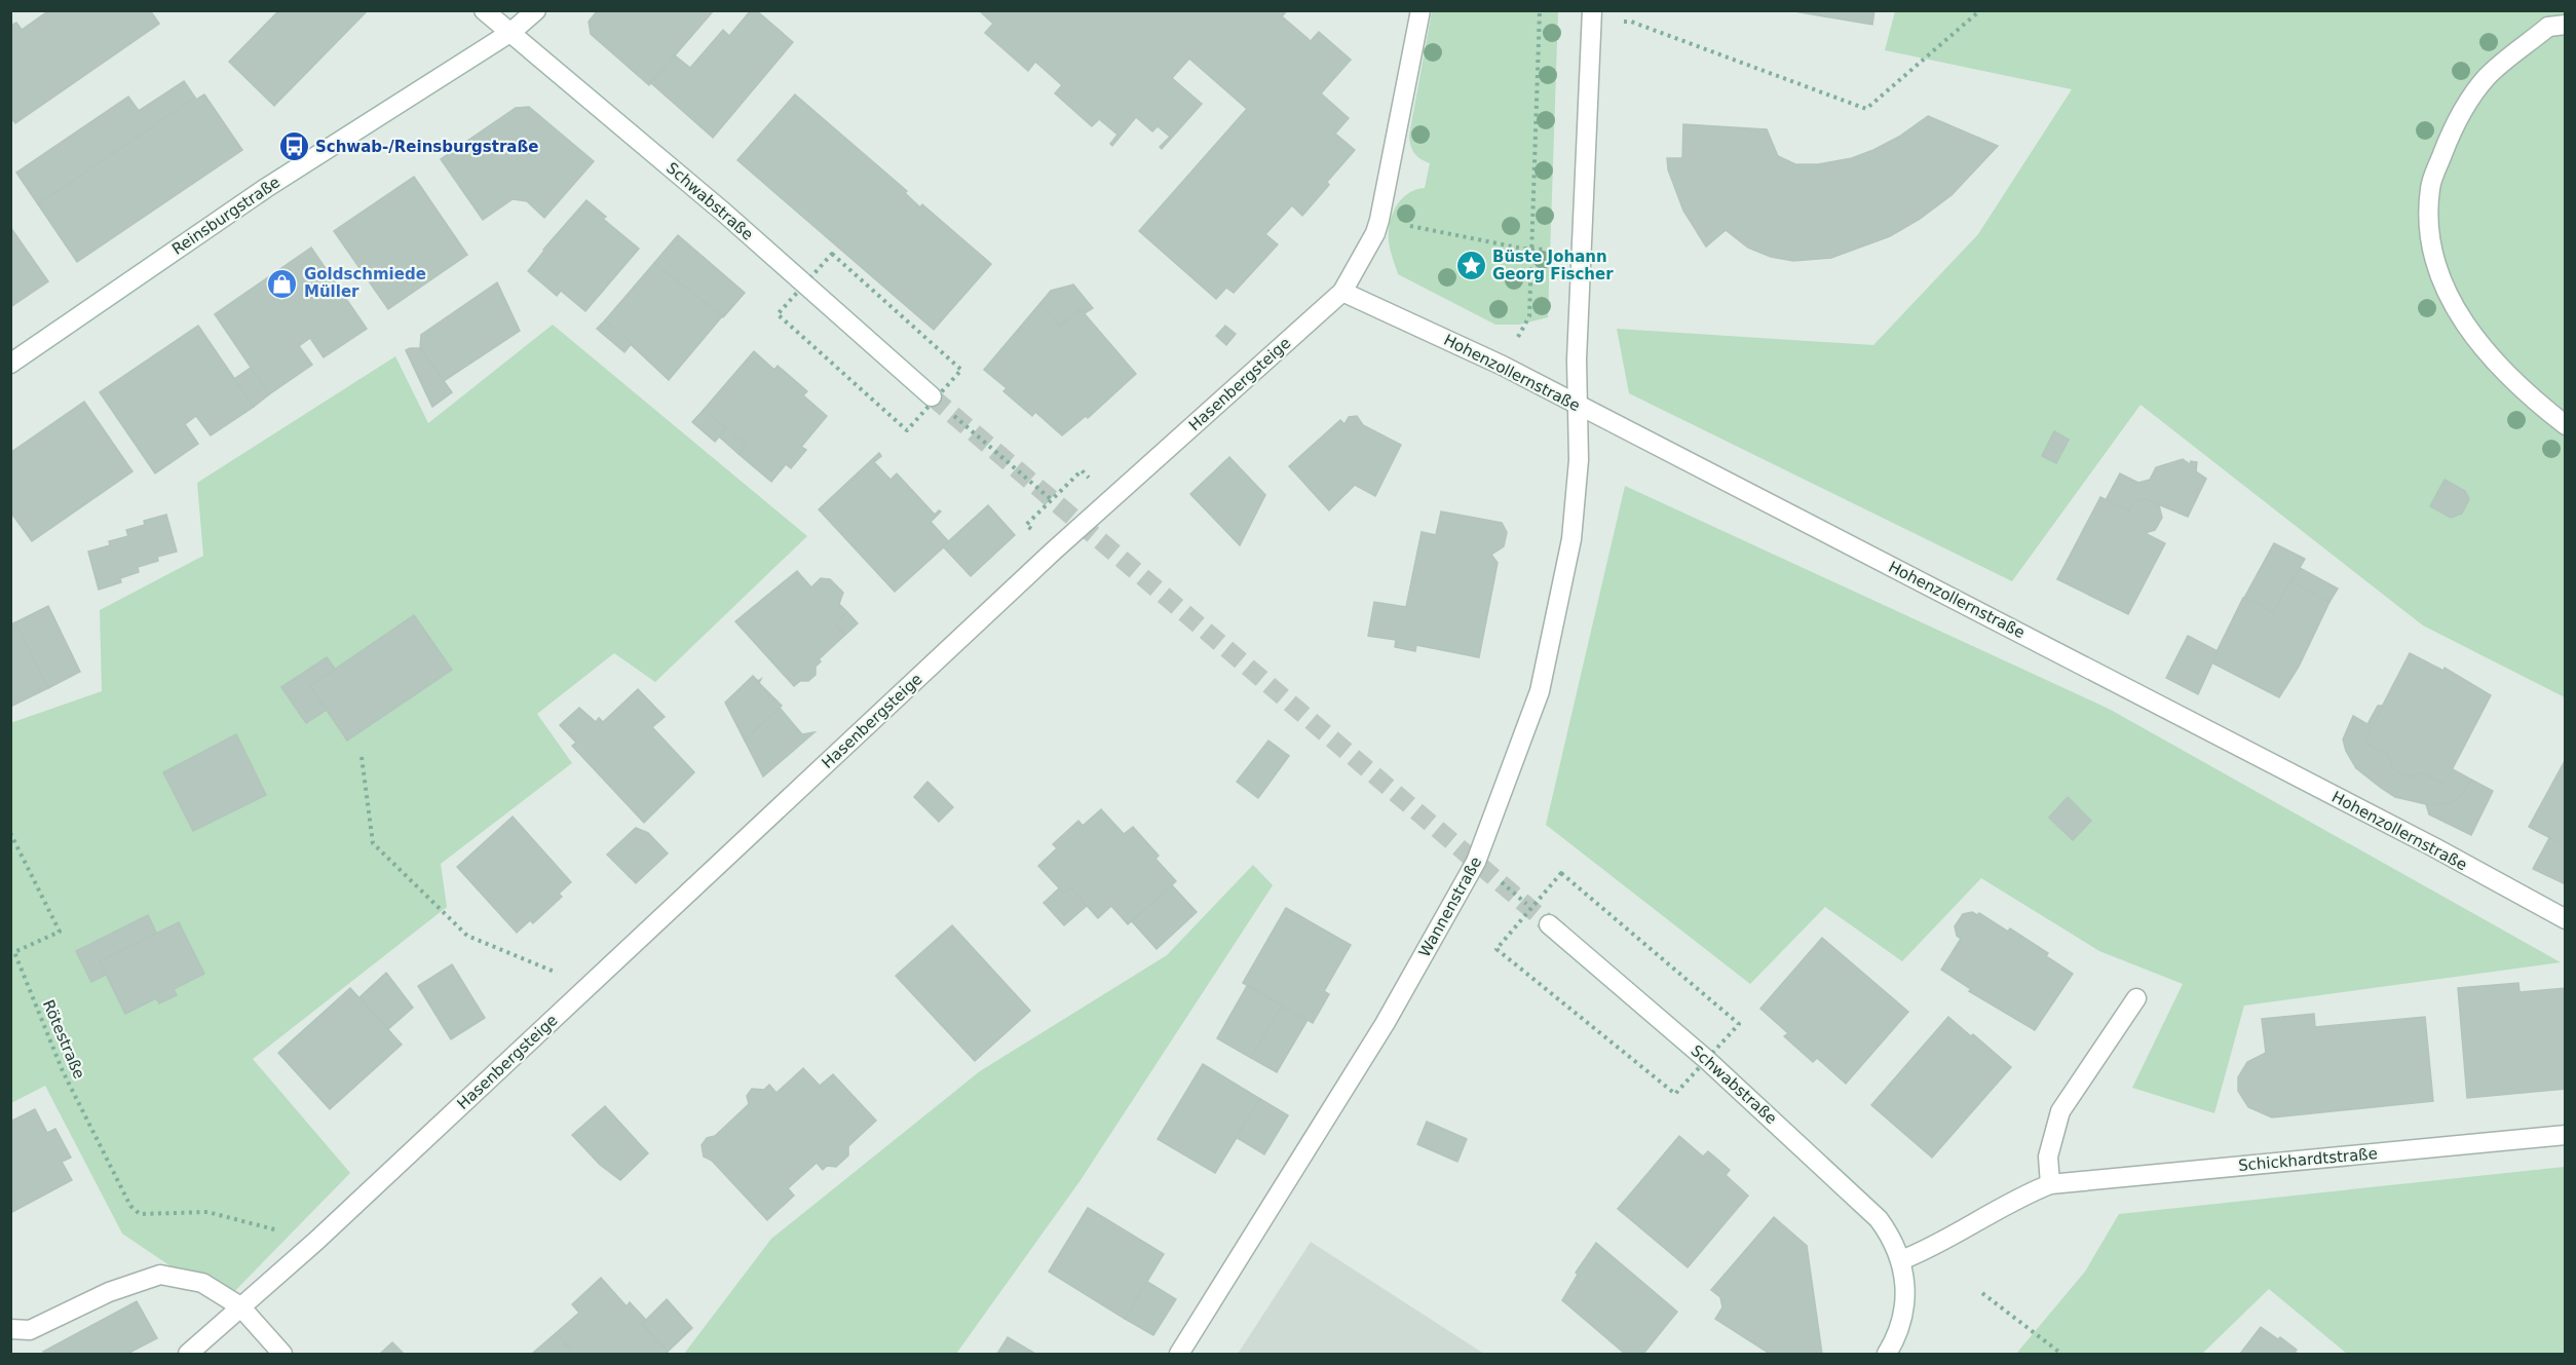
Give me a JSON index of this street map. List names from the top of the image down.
{
  "streets": {
    "street": [
      "Schwabstraße",
      "Reinsburgstraße",
      "Hohenzollernstraße",
      "Hasenbergsteige",
      "Wannenstraße",
      "Schickhardtstraße"
    ],
    "path": ["Rötestraße"]
  },
  "crossings": [
    ["Schwabstraße", "Reinsburgstraße"],
    ["Schwabstraße", "Schickhardtstraße"],
    ["Hohenzollernstraße", "Hasenbergsteige"],
    ["Hohenzollernstraße", "Wannenstraße"],
    ["Hasenbergsteige", "Rötestraße"]
  ],
  "places": {
    "bus stop": ["Schwab-/Reinsburgstraße"],
    "place": ["Büste Johann Georg Fischer"],
    "shop": ["Goldschmiede Müller"]
  }
}
